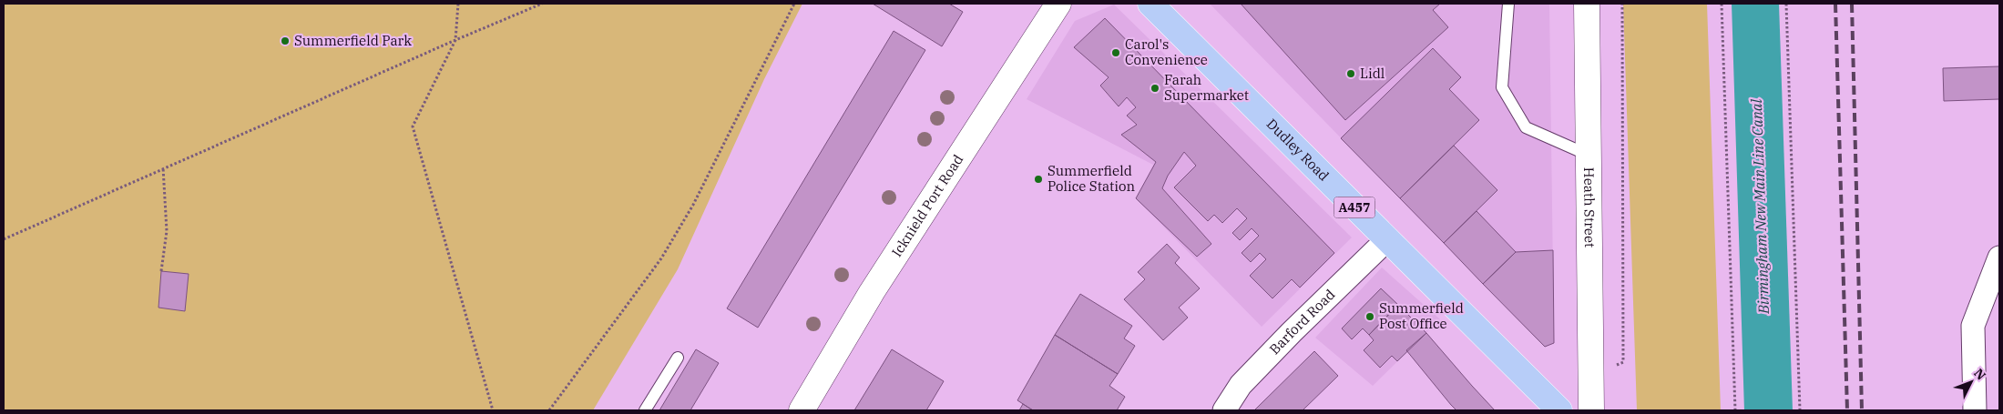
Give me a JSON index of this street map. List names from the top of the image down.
{
  "streets": {
    "main road": [
      "Dudley Road",
      "Icknield Port Road",
      "A457",
      "Heath Street"
    ],
    "street": ["Barford Road"]
  },
  "crossings": [
    ["Dudley Road", "Barford Road"]
  ],
  "water": ["Birmingham New Main Line Canal"],
  "places": [
    "Summerfield Park",
    "Carol's Convenience",
    "Lidl",
    "Farah Supermarket",
    "Summerfield Police Station",
    "Summerfield Post Office"
  ],
  "north": "top right"
}
